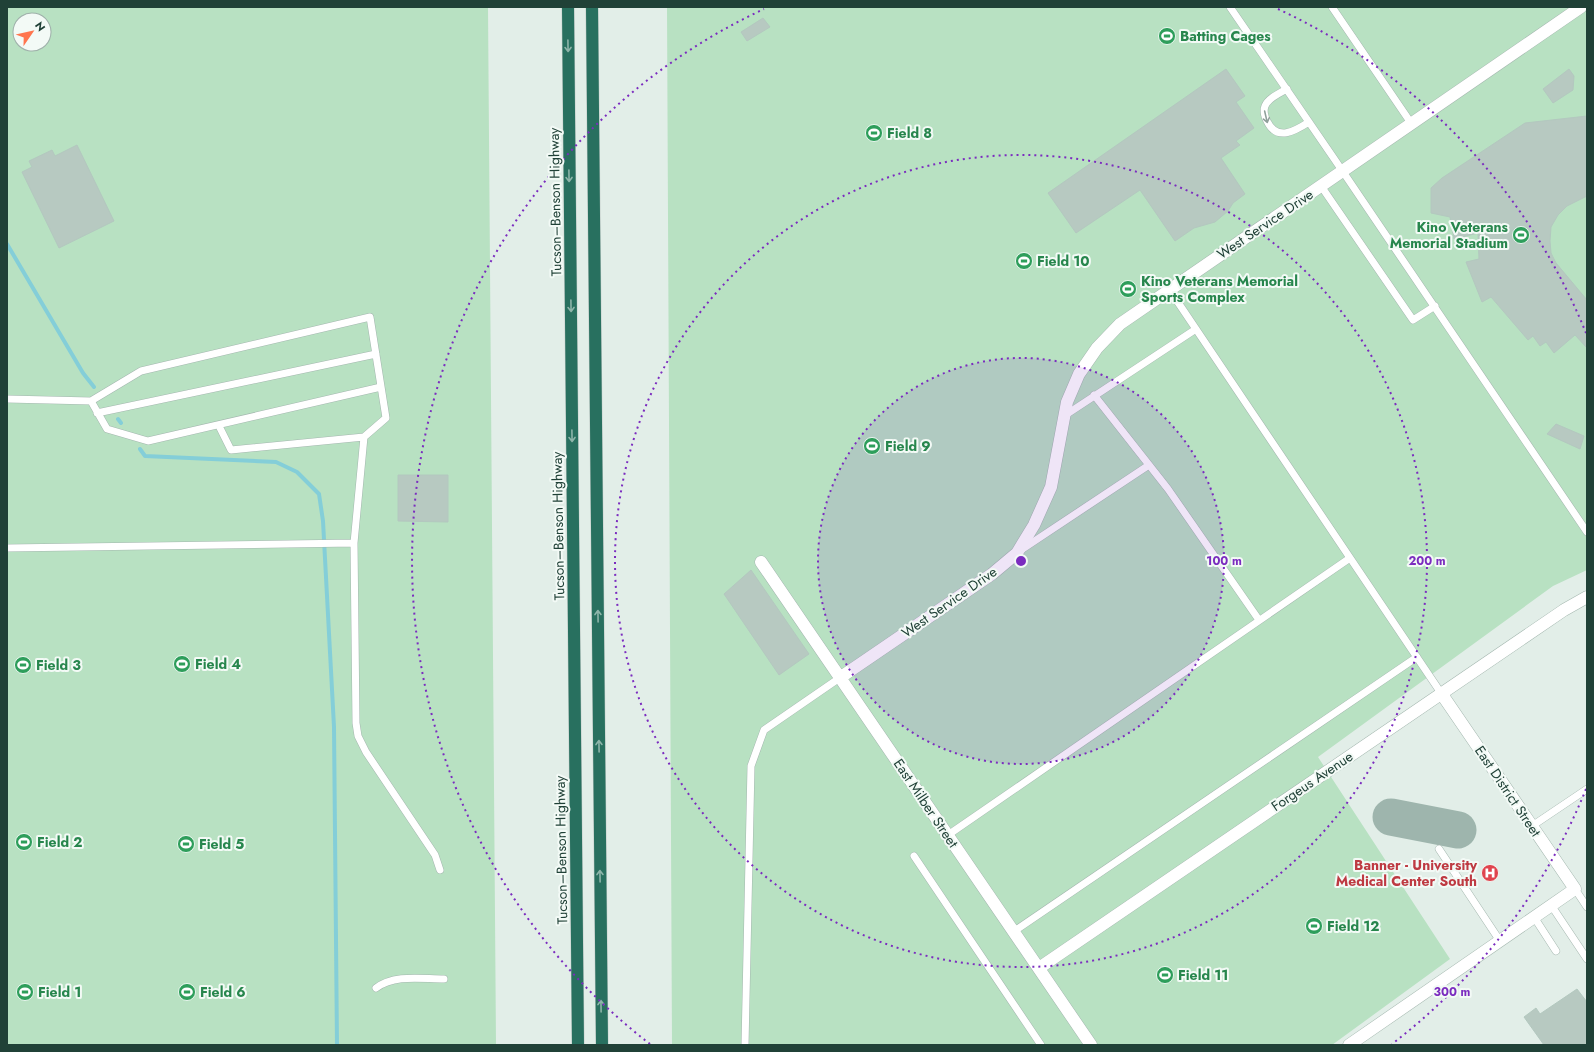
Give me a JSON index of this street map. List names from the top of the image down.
{
  "streets": {
    "highway": ["Tucson–Benson Highway"],
    "street": [
      "West Service Drive",
      "Forgeus Avenue",
      "East District Street",
      "East Milber Street"
    ]
  },
  "crossings": [
    ["West Service Drive", "East Milber Street"],
    ["Forgeus Avenue", "East District Street"],
    ["Forgeus Avenue", "East Milber Street"]
  ],
  "places": {
    "sports": [
      "Batting Cages",
      "Field 8",
      "Kino Veterans Memorial Stadium",
      "Field 10",
      "Kino Veterans Memorial Sports Complex",
      "Field 9",
      "Field 4",
      "Field 3",
      "Field 2",
      "Field 5",
      "Field 12",
      "Field 11",
      "Field 1",
      "Field 6"
    ],
    "hospital": ["Banner - University Medical Center South"]
  },
  "north": "top right",
  "rings": ["100 m", "200 m", "300 m"]
}
